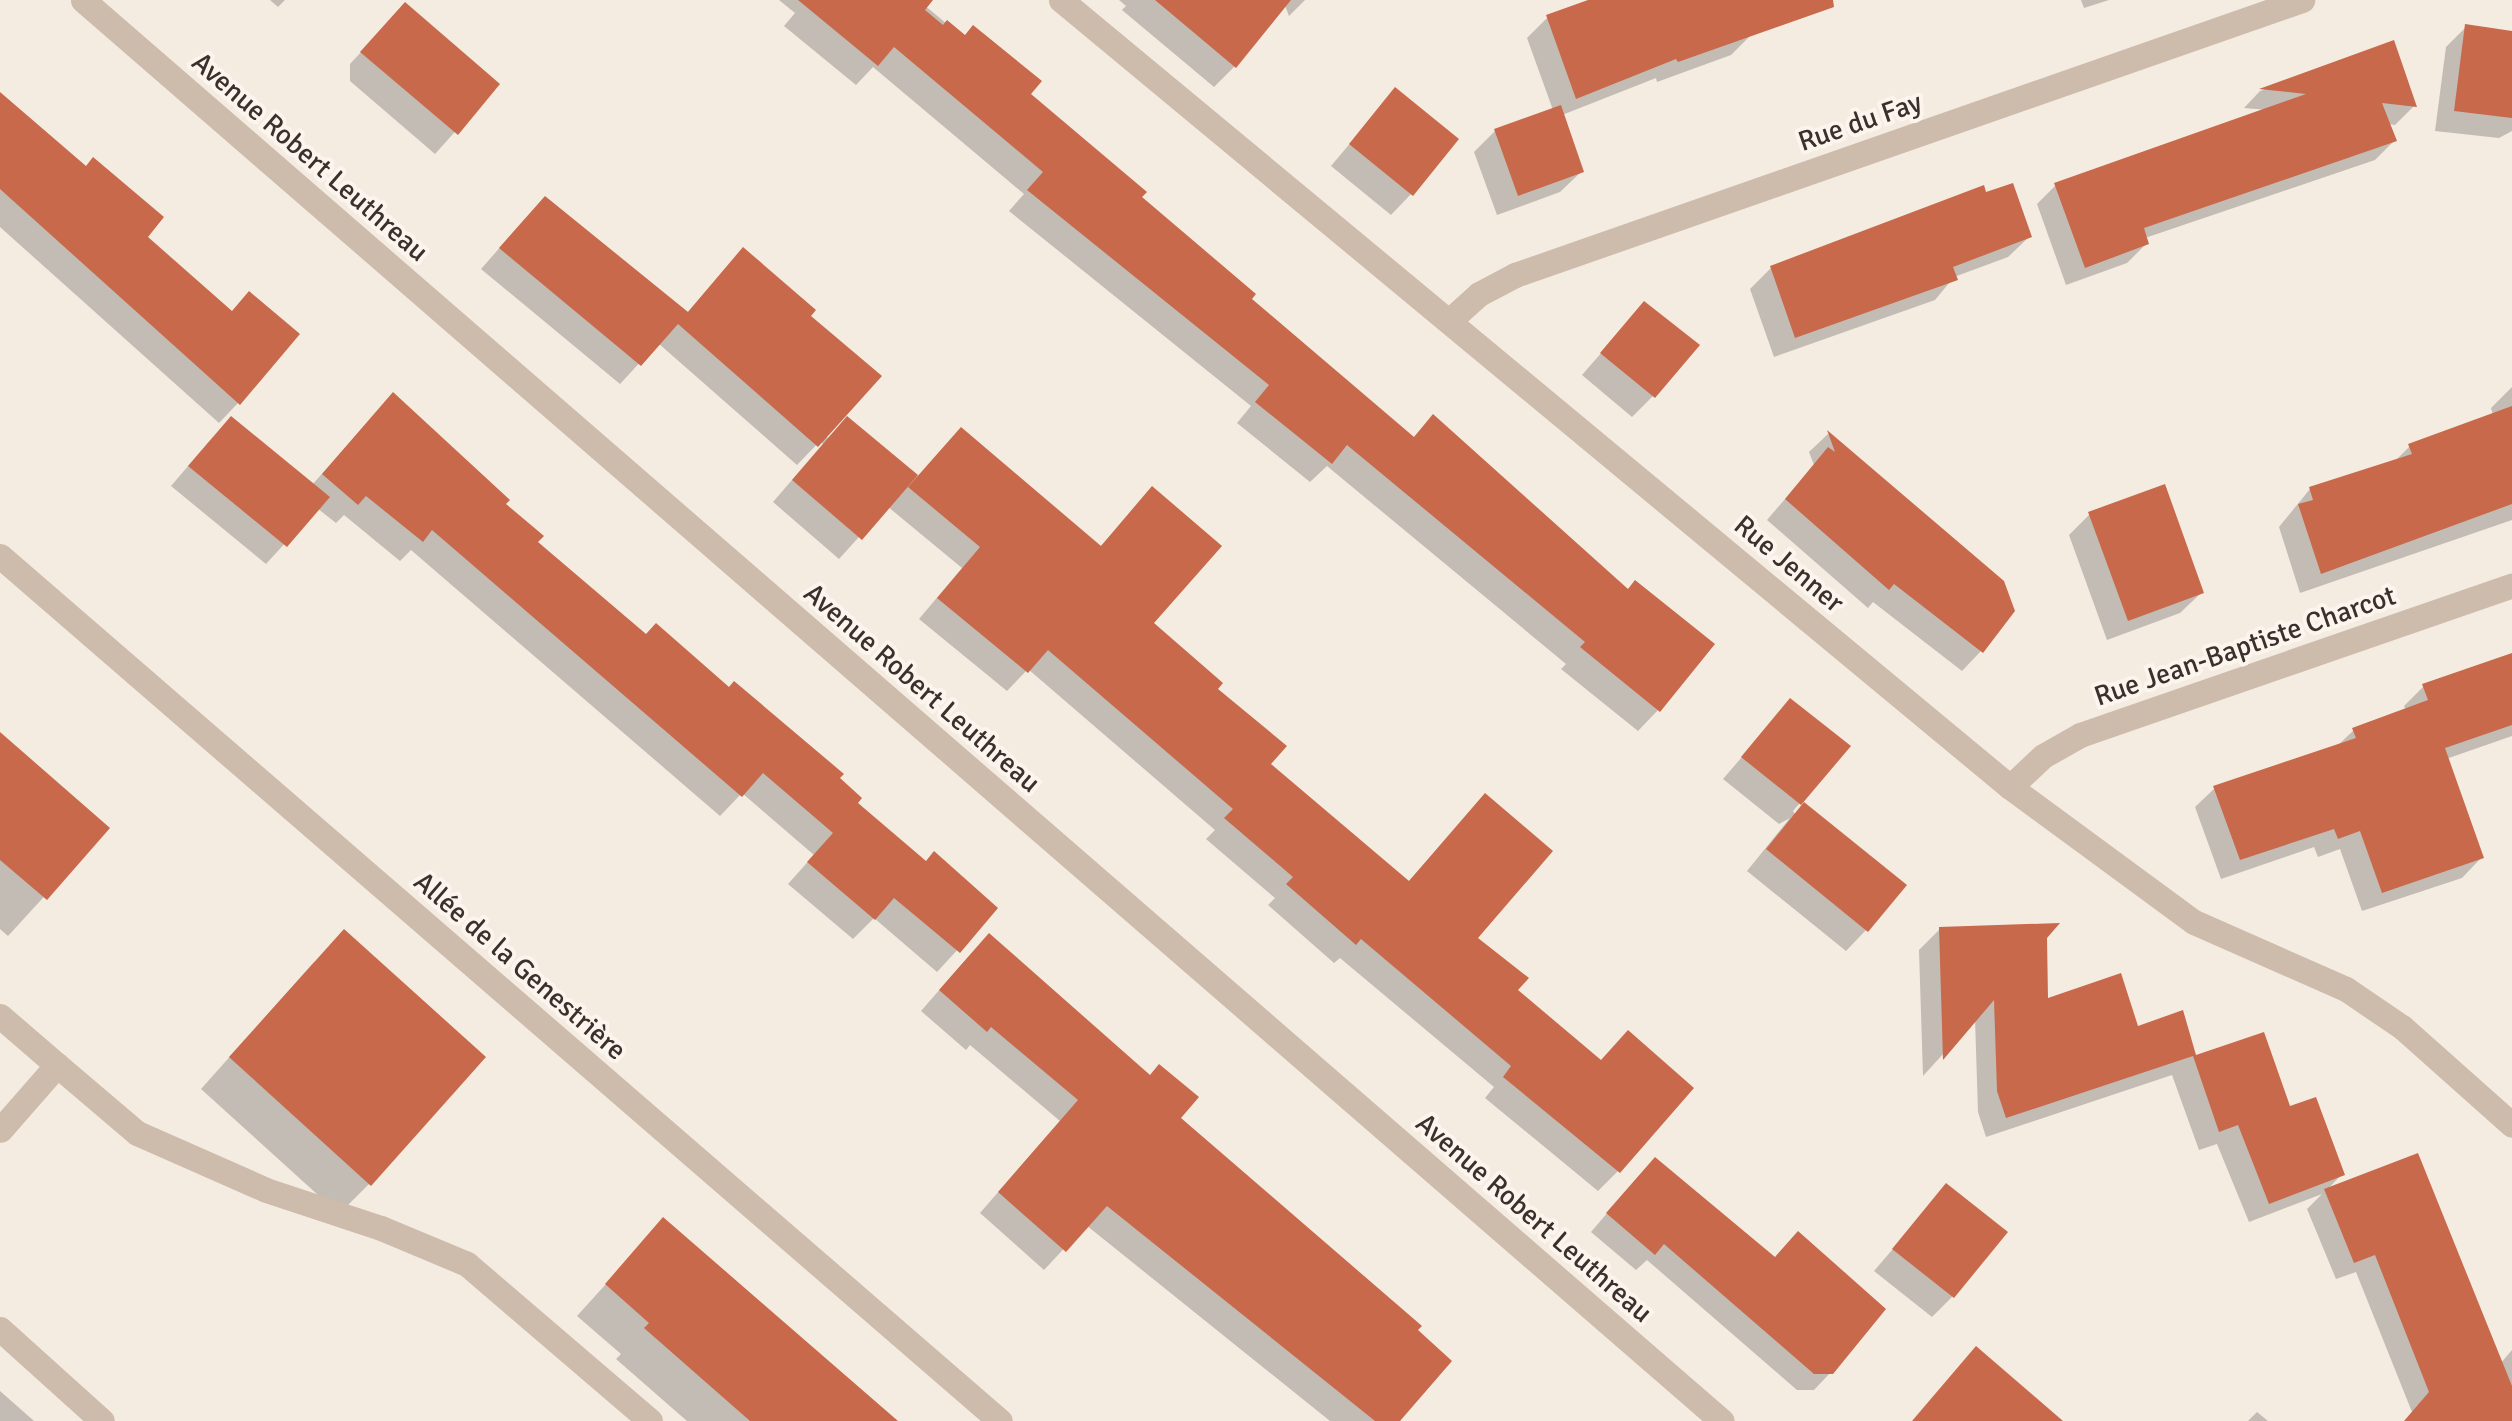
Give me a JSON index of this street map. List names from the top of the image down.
{
  "streets": {
    "street": [
      "Rue du Fay",
      "Avenue Robert Leuthreau",
      "Rue Jenner",
      "Rue Jean-Baptiste Charcot",
      "Allée de la Genestrière"
    ]
  },
  "crossings": [
    ["Rue du Fay", "Rue Jenner"],
    ["Rue Jenner", "Rue Jean-Baptiste Charcot"]
  ]
}
